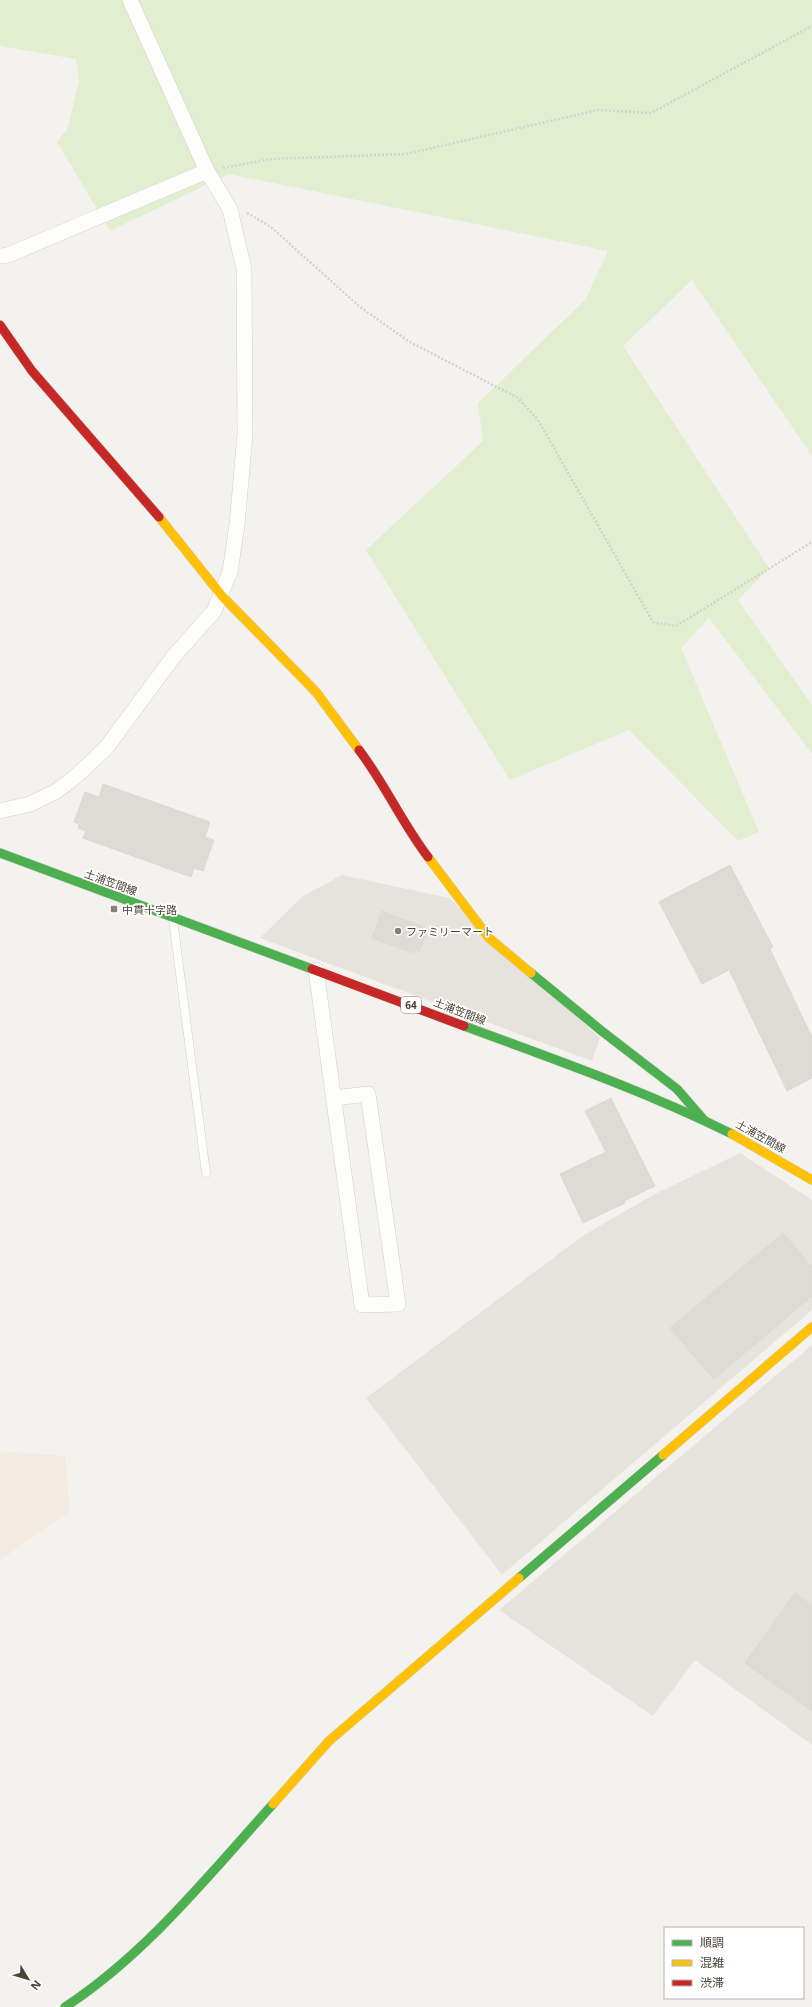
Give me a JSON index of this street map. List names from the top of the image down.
{
  "streets": {
    "street": ["土浦笠間線", "64"]
  },
  "places": {
    "transit": ["中貫十字路"],
    "other": ["ファミリーマート"]
  },
  "legend": ["順調", "混雑", "渋滞"],
  "north": "bottom right"
}
